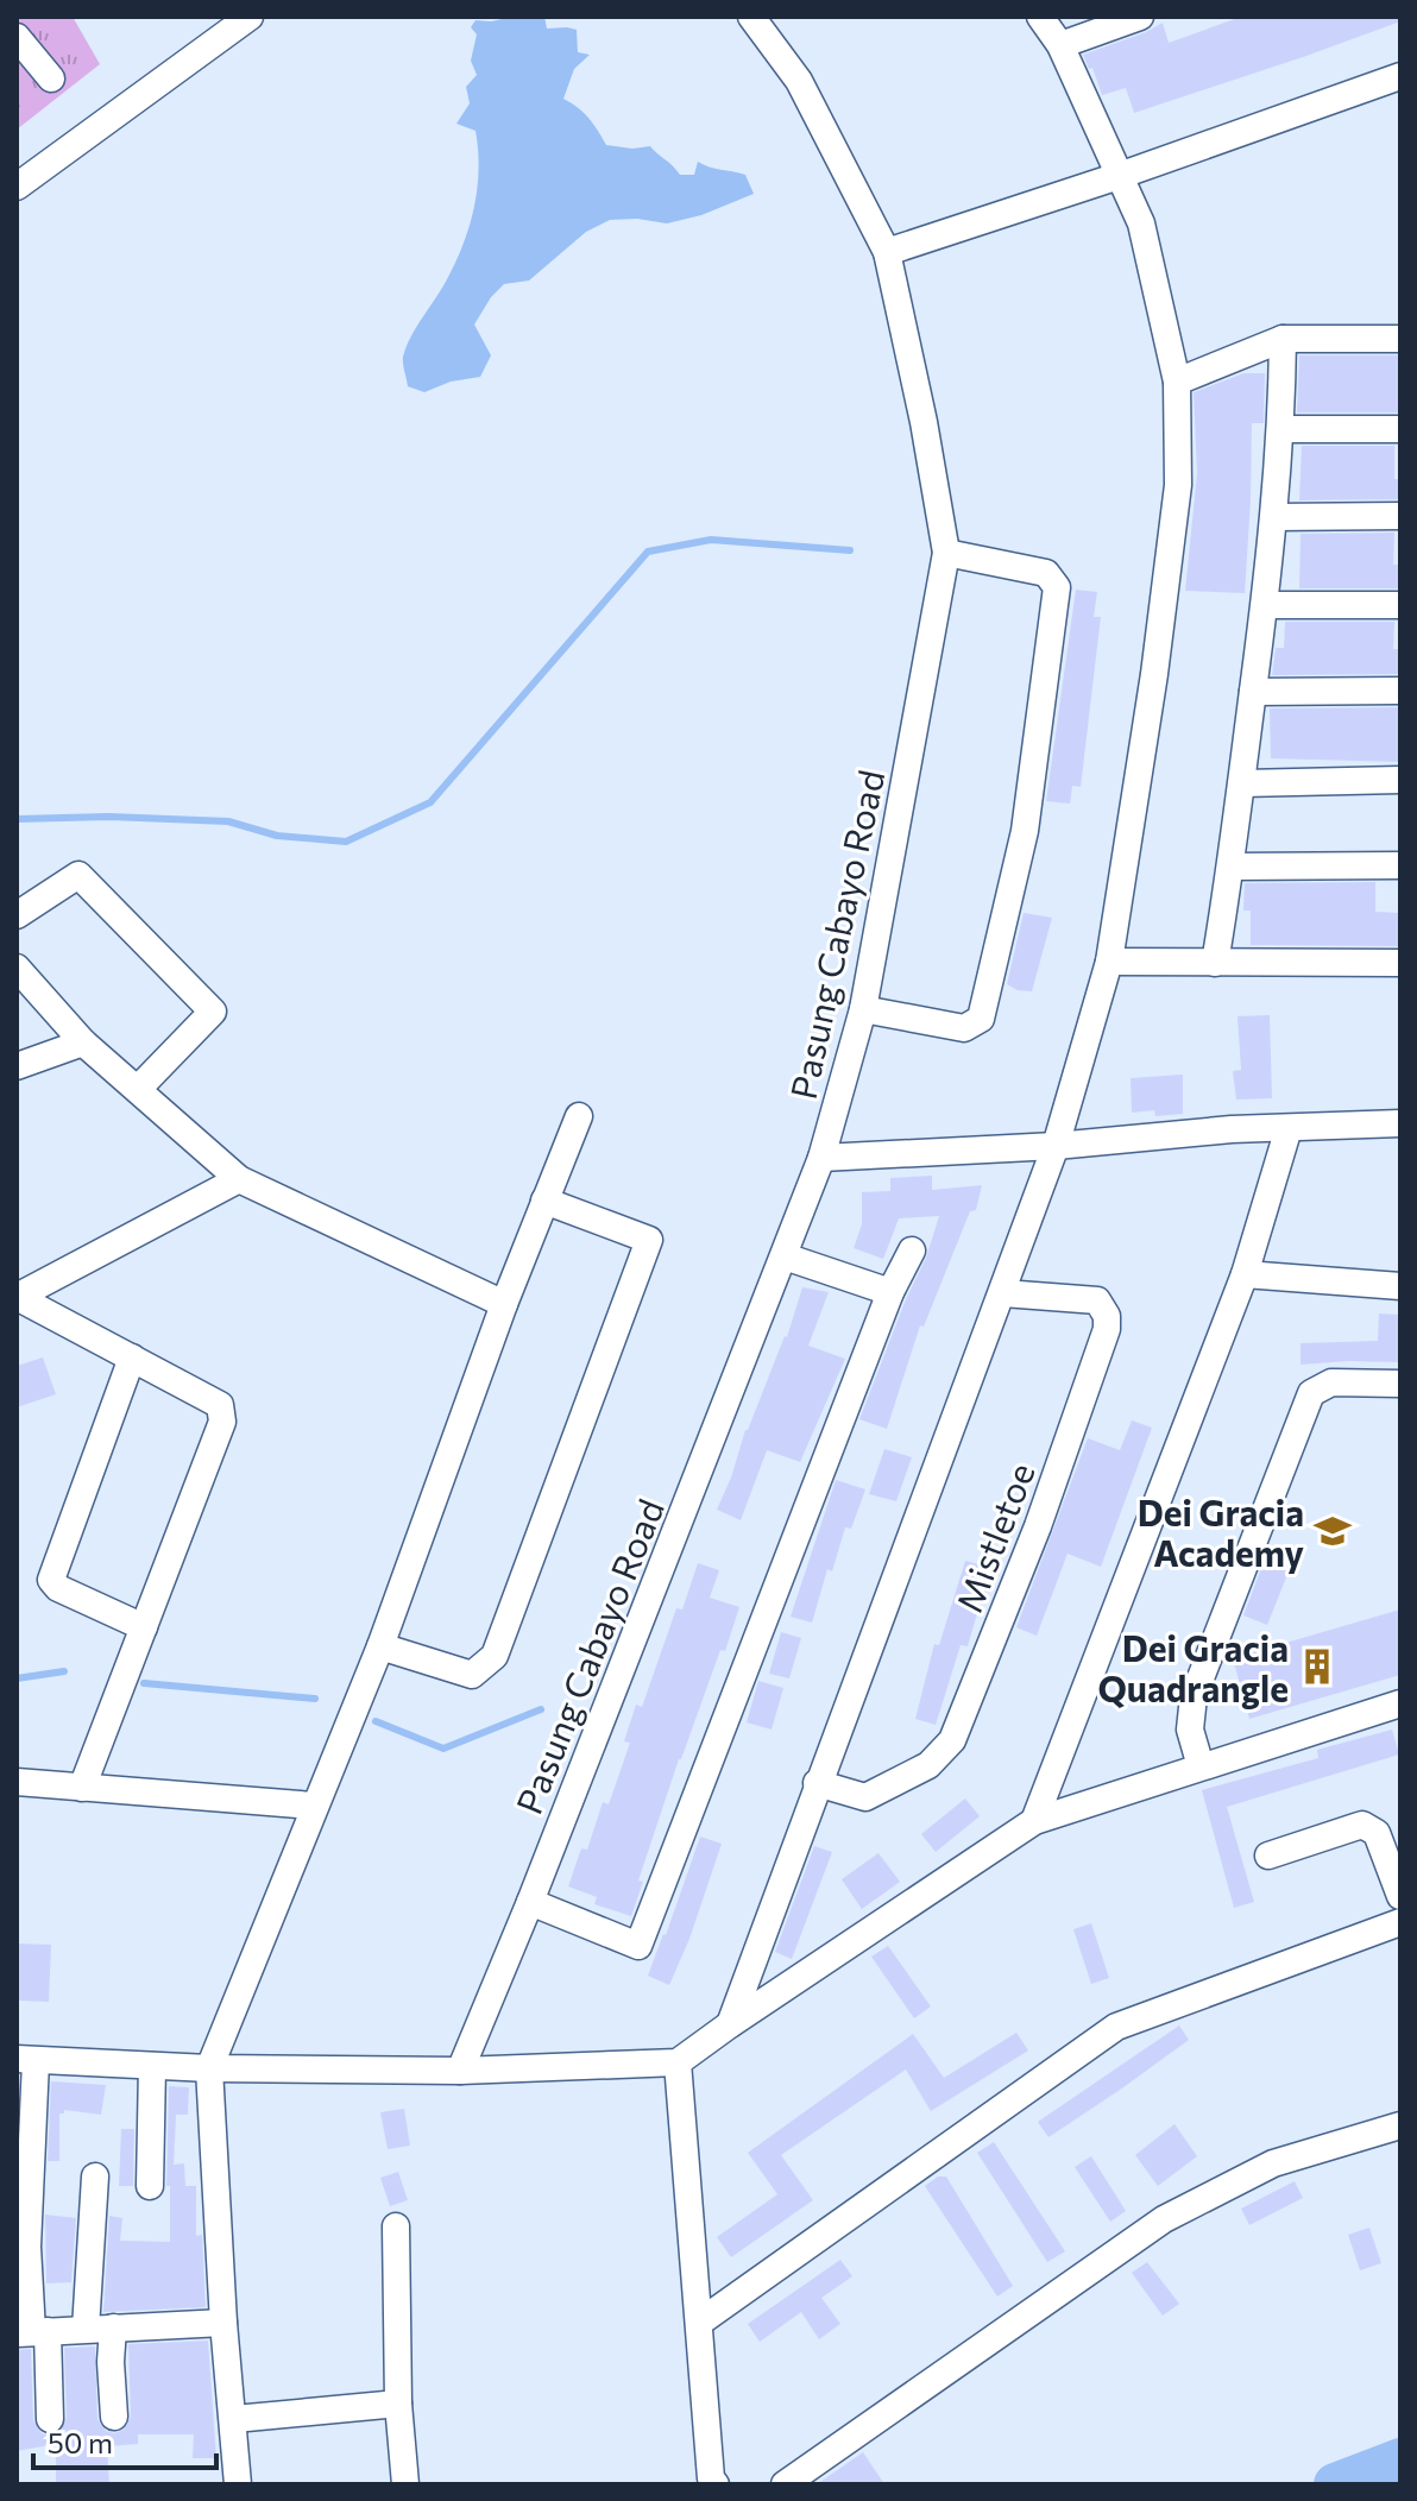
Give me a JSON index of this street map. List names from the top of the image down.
{
  "streets": {
    "street": ["Pasung Cabayo Road", "Mistletoe"]
  },
  "places": {
    "school or university": ["Dei Gracia Academy"],
    "building": ["Dei Gracia Quadrangle"]
  },
  "scale_bar": "50 m"
}
